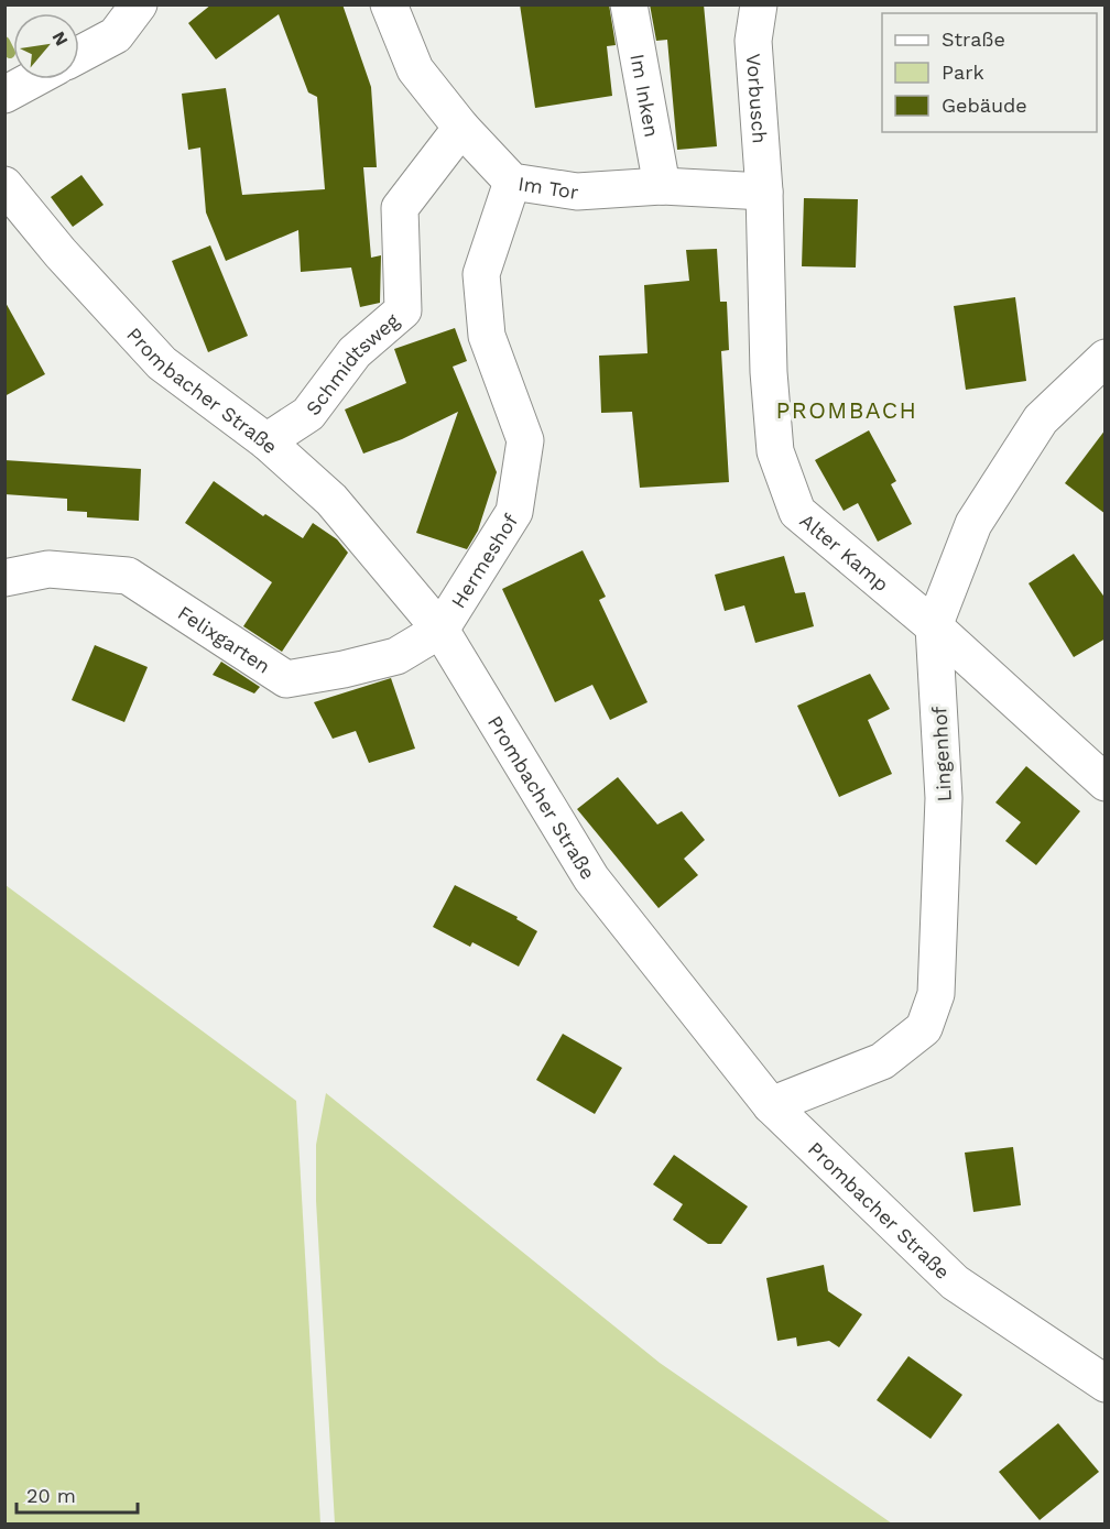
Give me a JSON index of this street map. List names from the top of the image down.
{
  "streets": {
    "street": [
      "Im Inken",
      "Vorbusch",
      "Im Tor",
      "Schmidtsweg",
      "Prombacher Straße",
      "Alter Kamp",
      "Hermeshof",
      "Felixgarten",
      "Lingenhof"
    ]
  },
  "crossings": [
    ["Im Inken", "Im Tor"],
    ["Vorbusch", "Im Tor"],
    ["Vorbusch", "Alter Kamp"],
    ["Im Tor", "Schmidtsweg"],
    ["Im Tor", "Alter Kamp"],
    ["Im Tor", "Hermeshof"],
    ["Schmidtsweg", "Prombacher Straße"],
    ["Prombacher Straße", "Hermeshof"],
    ["Prombacher Straße", "Felixgarten"],
    ["Prombacher Straße", "Lingenhof"],
    ["Alter Kamp", "Lingenhof"],
    ["Hermeshof", "Felixgarten"]
  ],
  "districts": ["PROMBACH"],
  "legend": ["Straße", "Park", "Gebäude"],
  "scale_bar": "20 m",
  "north": "top right"
}
